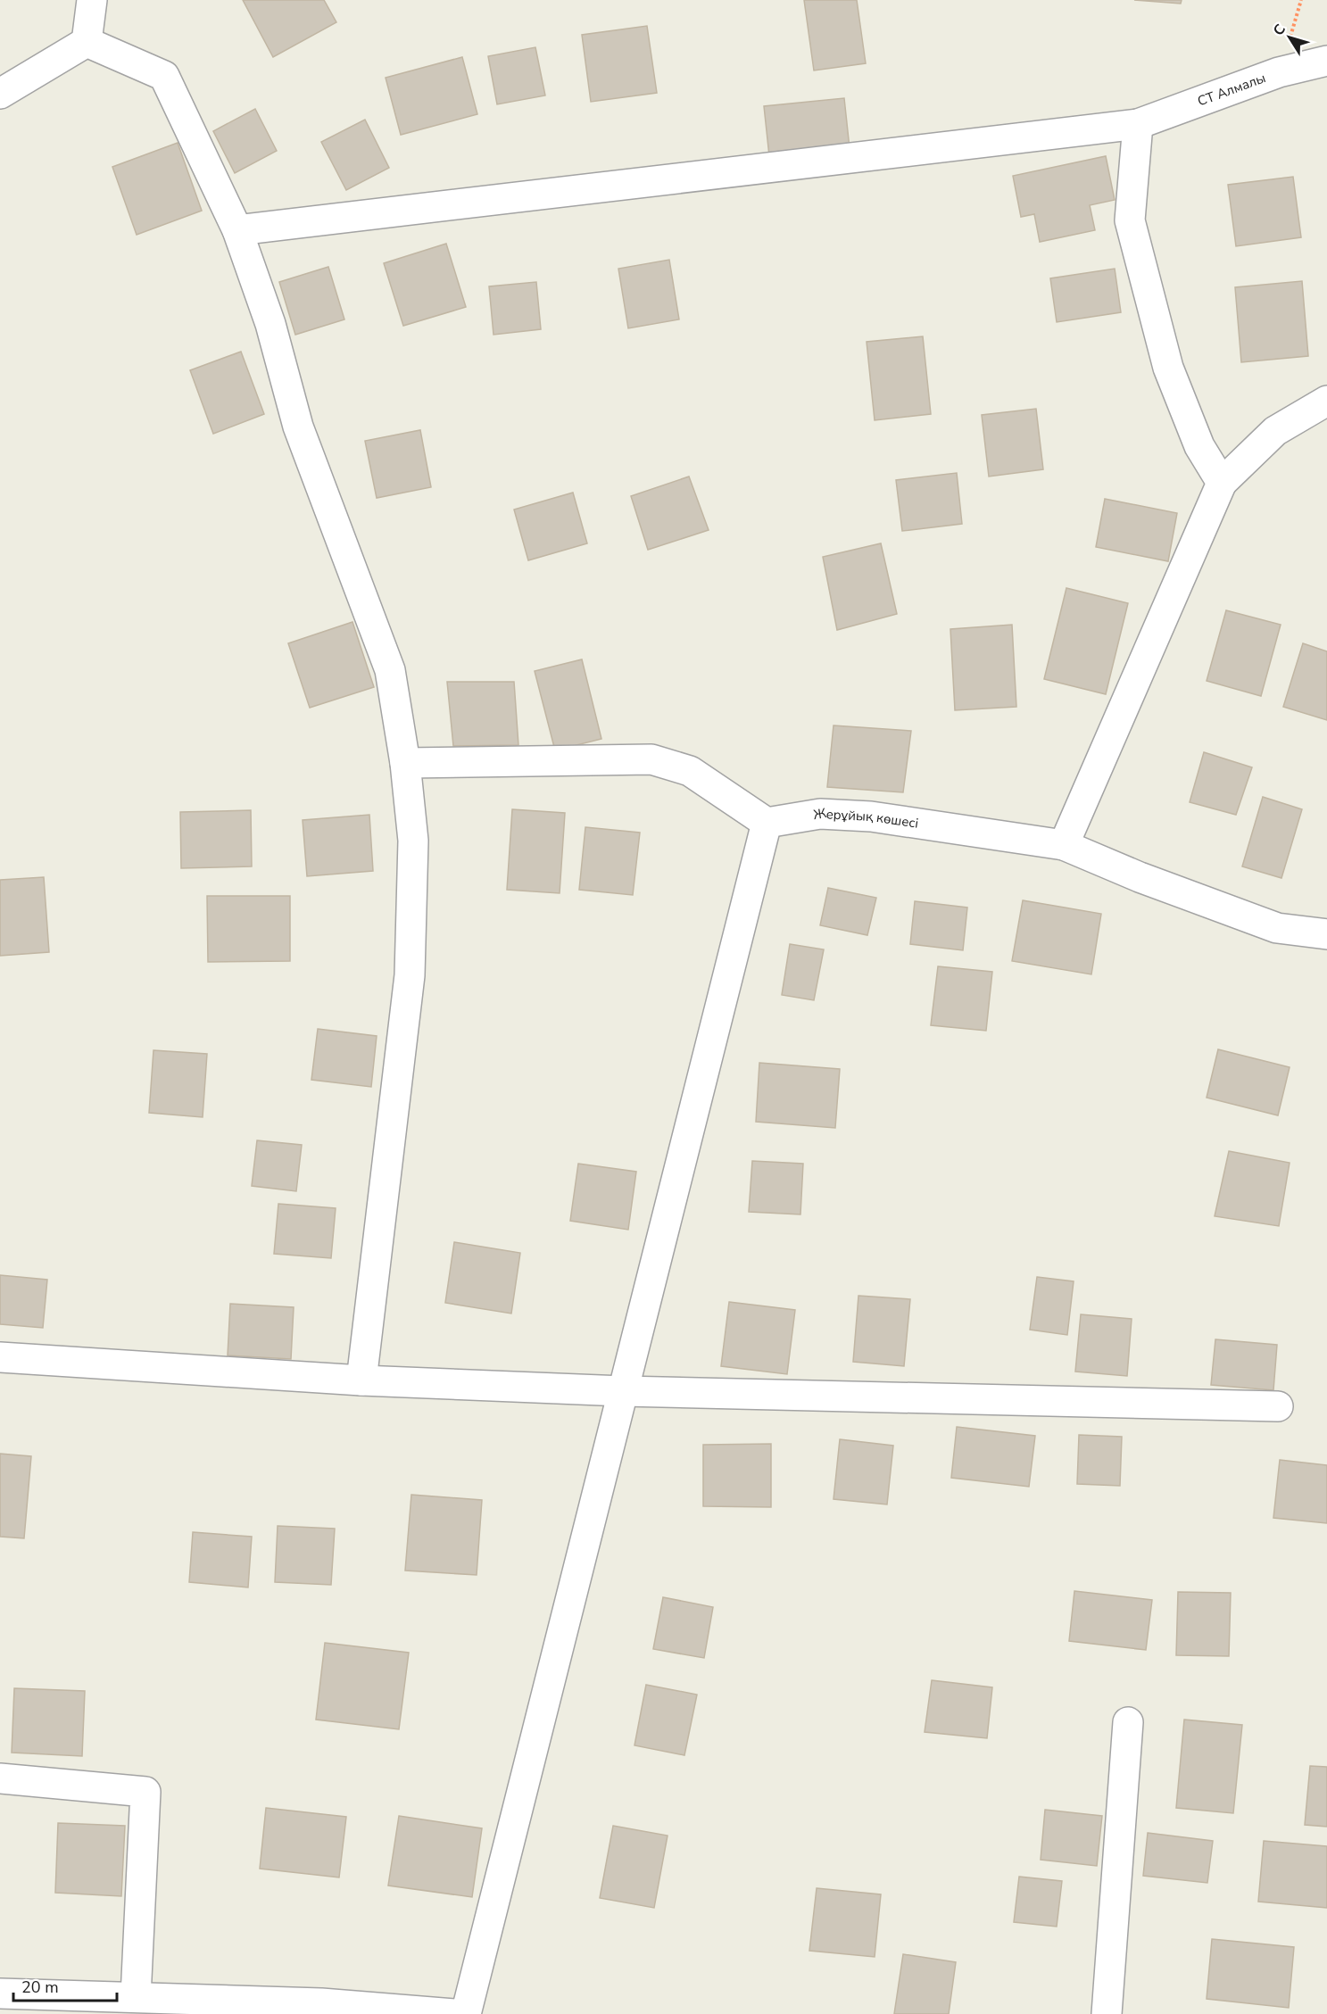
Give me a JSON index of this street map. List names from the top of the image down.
{
  "streets": {
    "street": ["СТ Алмалы", "Жерұйық көшесі"]
  },
  "scale_bar": "20 m",
  "north": "top left"
}
